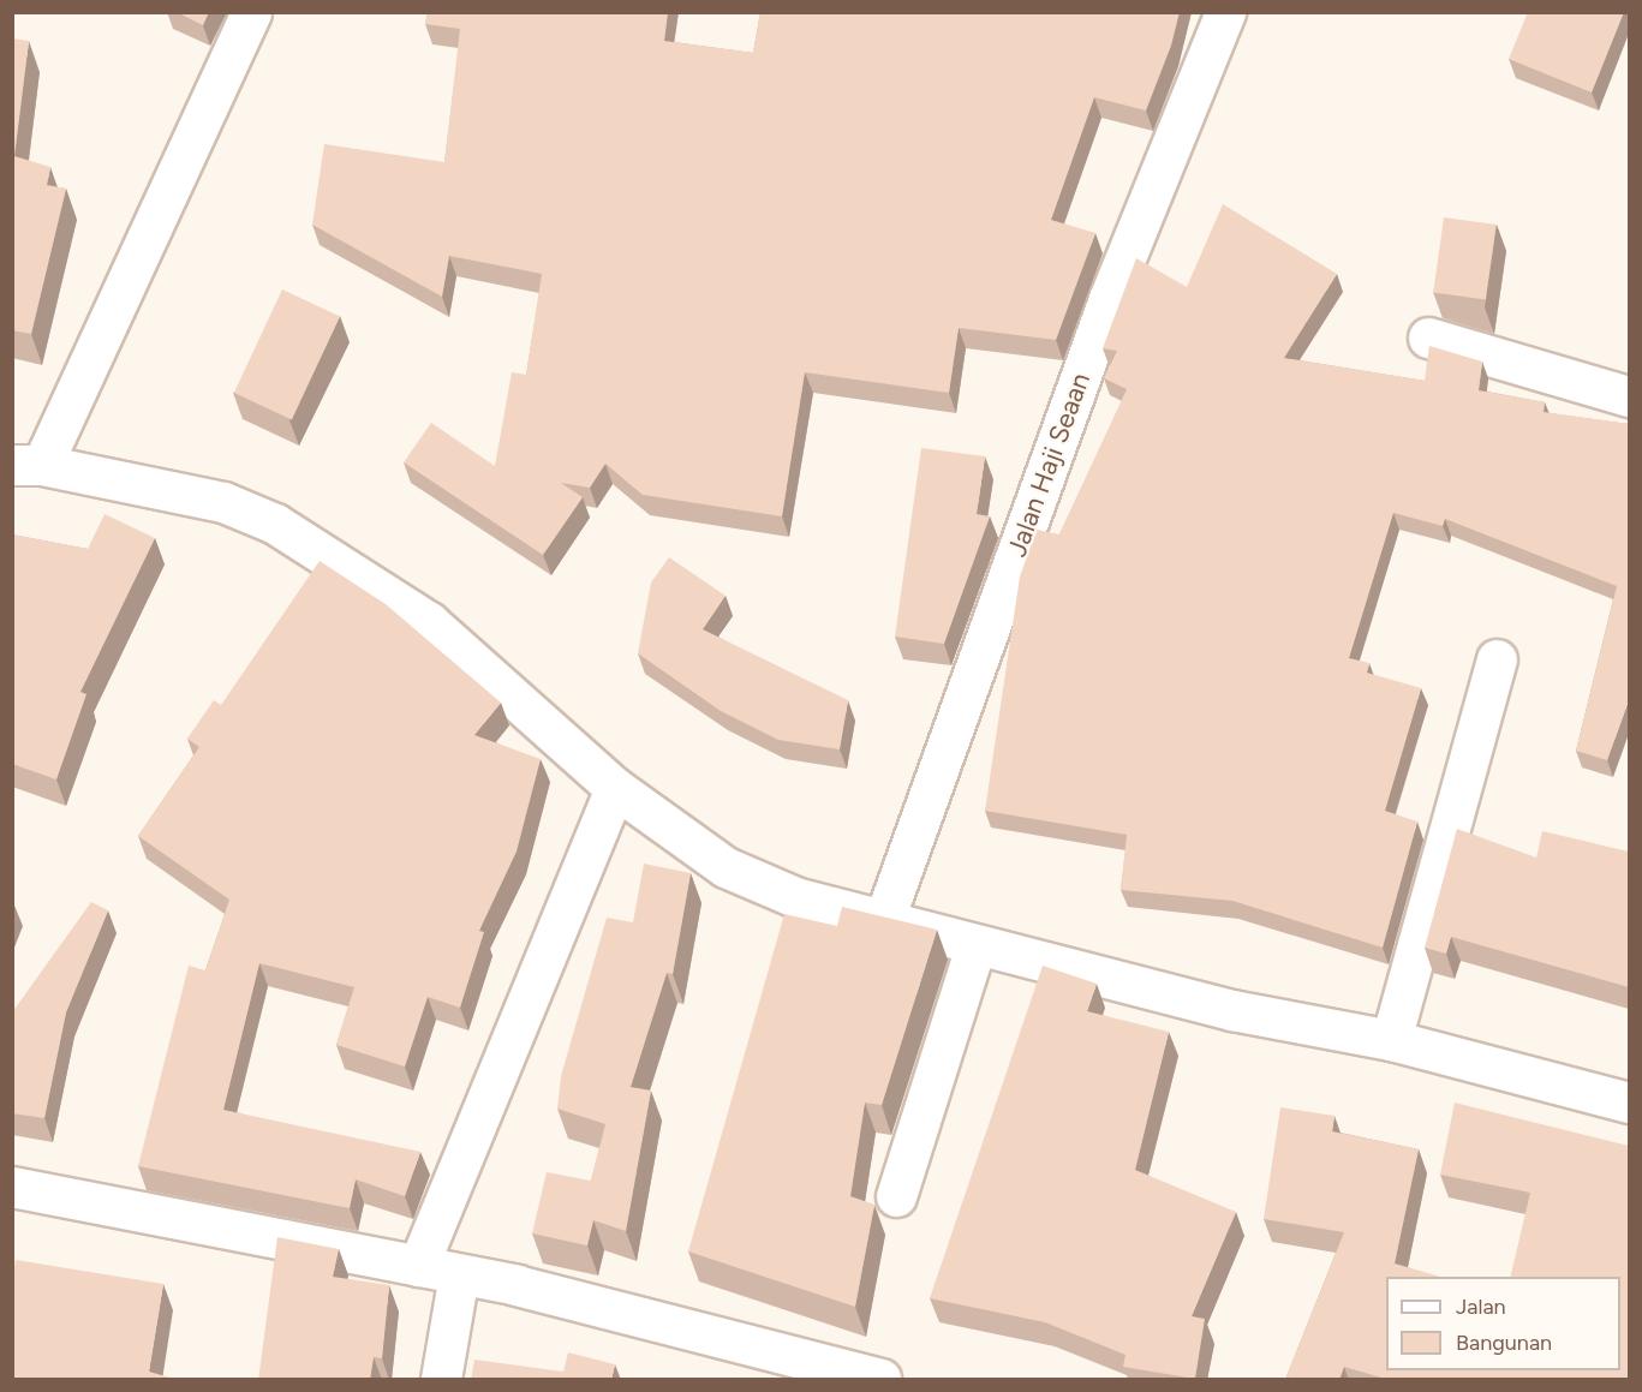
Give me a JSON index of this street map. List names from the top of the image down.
{
  "streets": {
    "street": ["Jalan Haji Seaan"]
  },
  "legend": ["Jalan", "Bangunan"]
}
